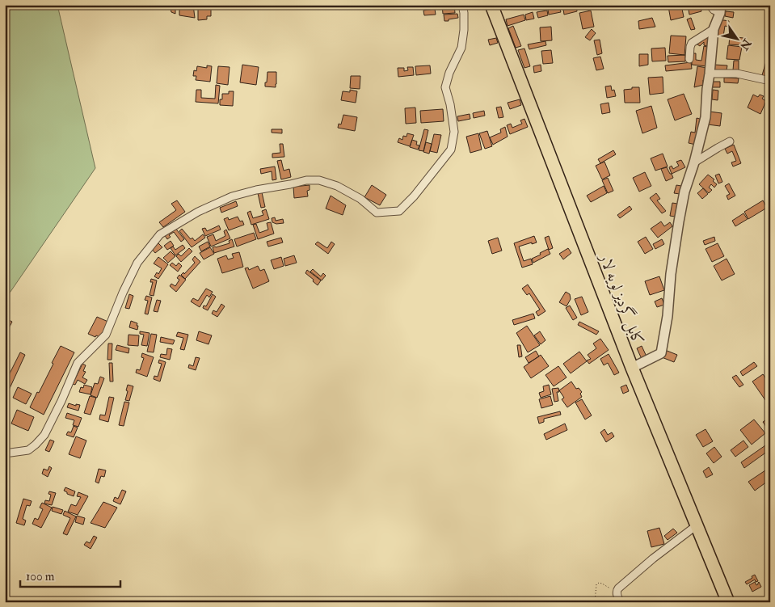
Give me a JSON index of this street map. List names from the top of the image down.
{
  "streets": {
    "highway": ["کابل گردیز لویه لار"]
  },
  "scale_bar": "100 m",
  "north": "bottom right"
}
